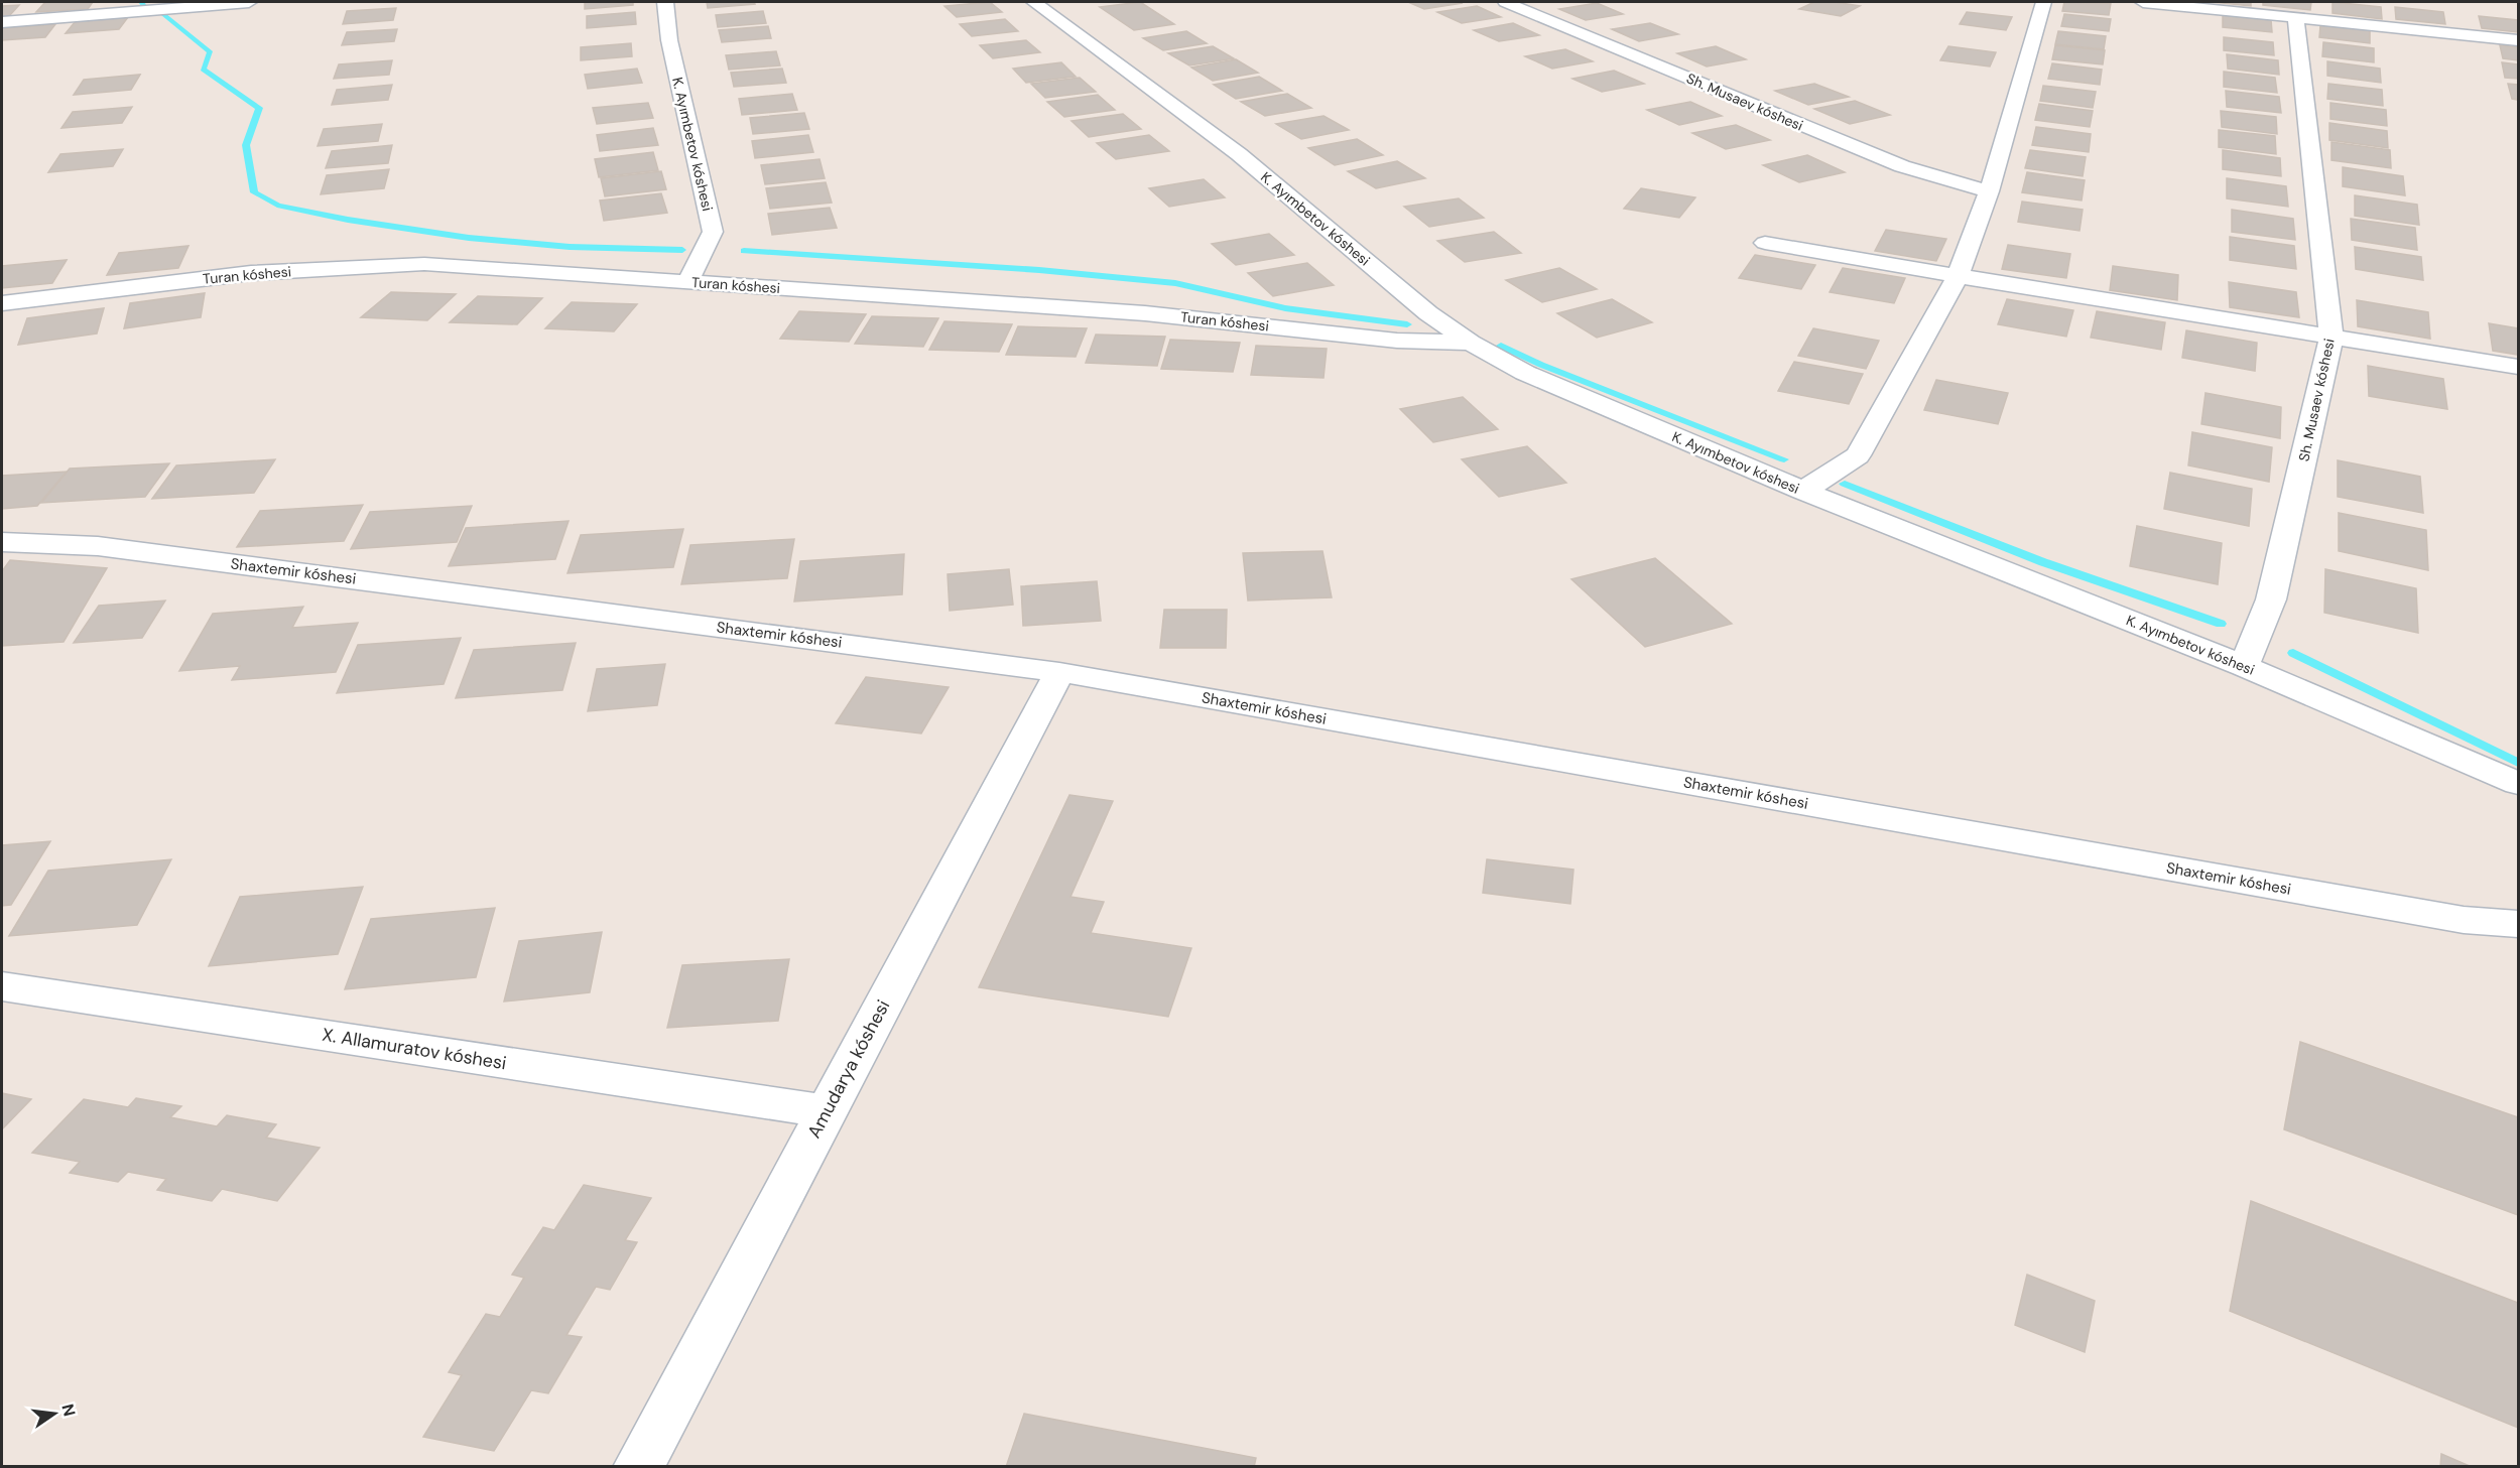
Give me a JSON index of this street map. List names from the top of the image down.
{
  "streets": {
    "street": [
      "Sh. Musaev kóshesi",
      "K. Ayımbetov kóshesi",
      "Turan kóshesi",
      "Shaxtemir kóshesi",
      "X. Allamuratov kóshesi",
      "Amudarya kóshesi"
    ]
  },
  "crossings": [
    ["Sh. Musaev kóshesi", "K. Ayımbetov kóshesi"],
    ["K. Ayımbetov kóshesi", "Turan kóshesi"],
    ["Shaxtemir kóshesi", "Amudarya kóshesi"],
    ["X. Allamuratov kóshesi", "Amudarya kóshesi"]
  ],
  "north": "right"
}
